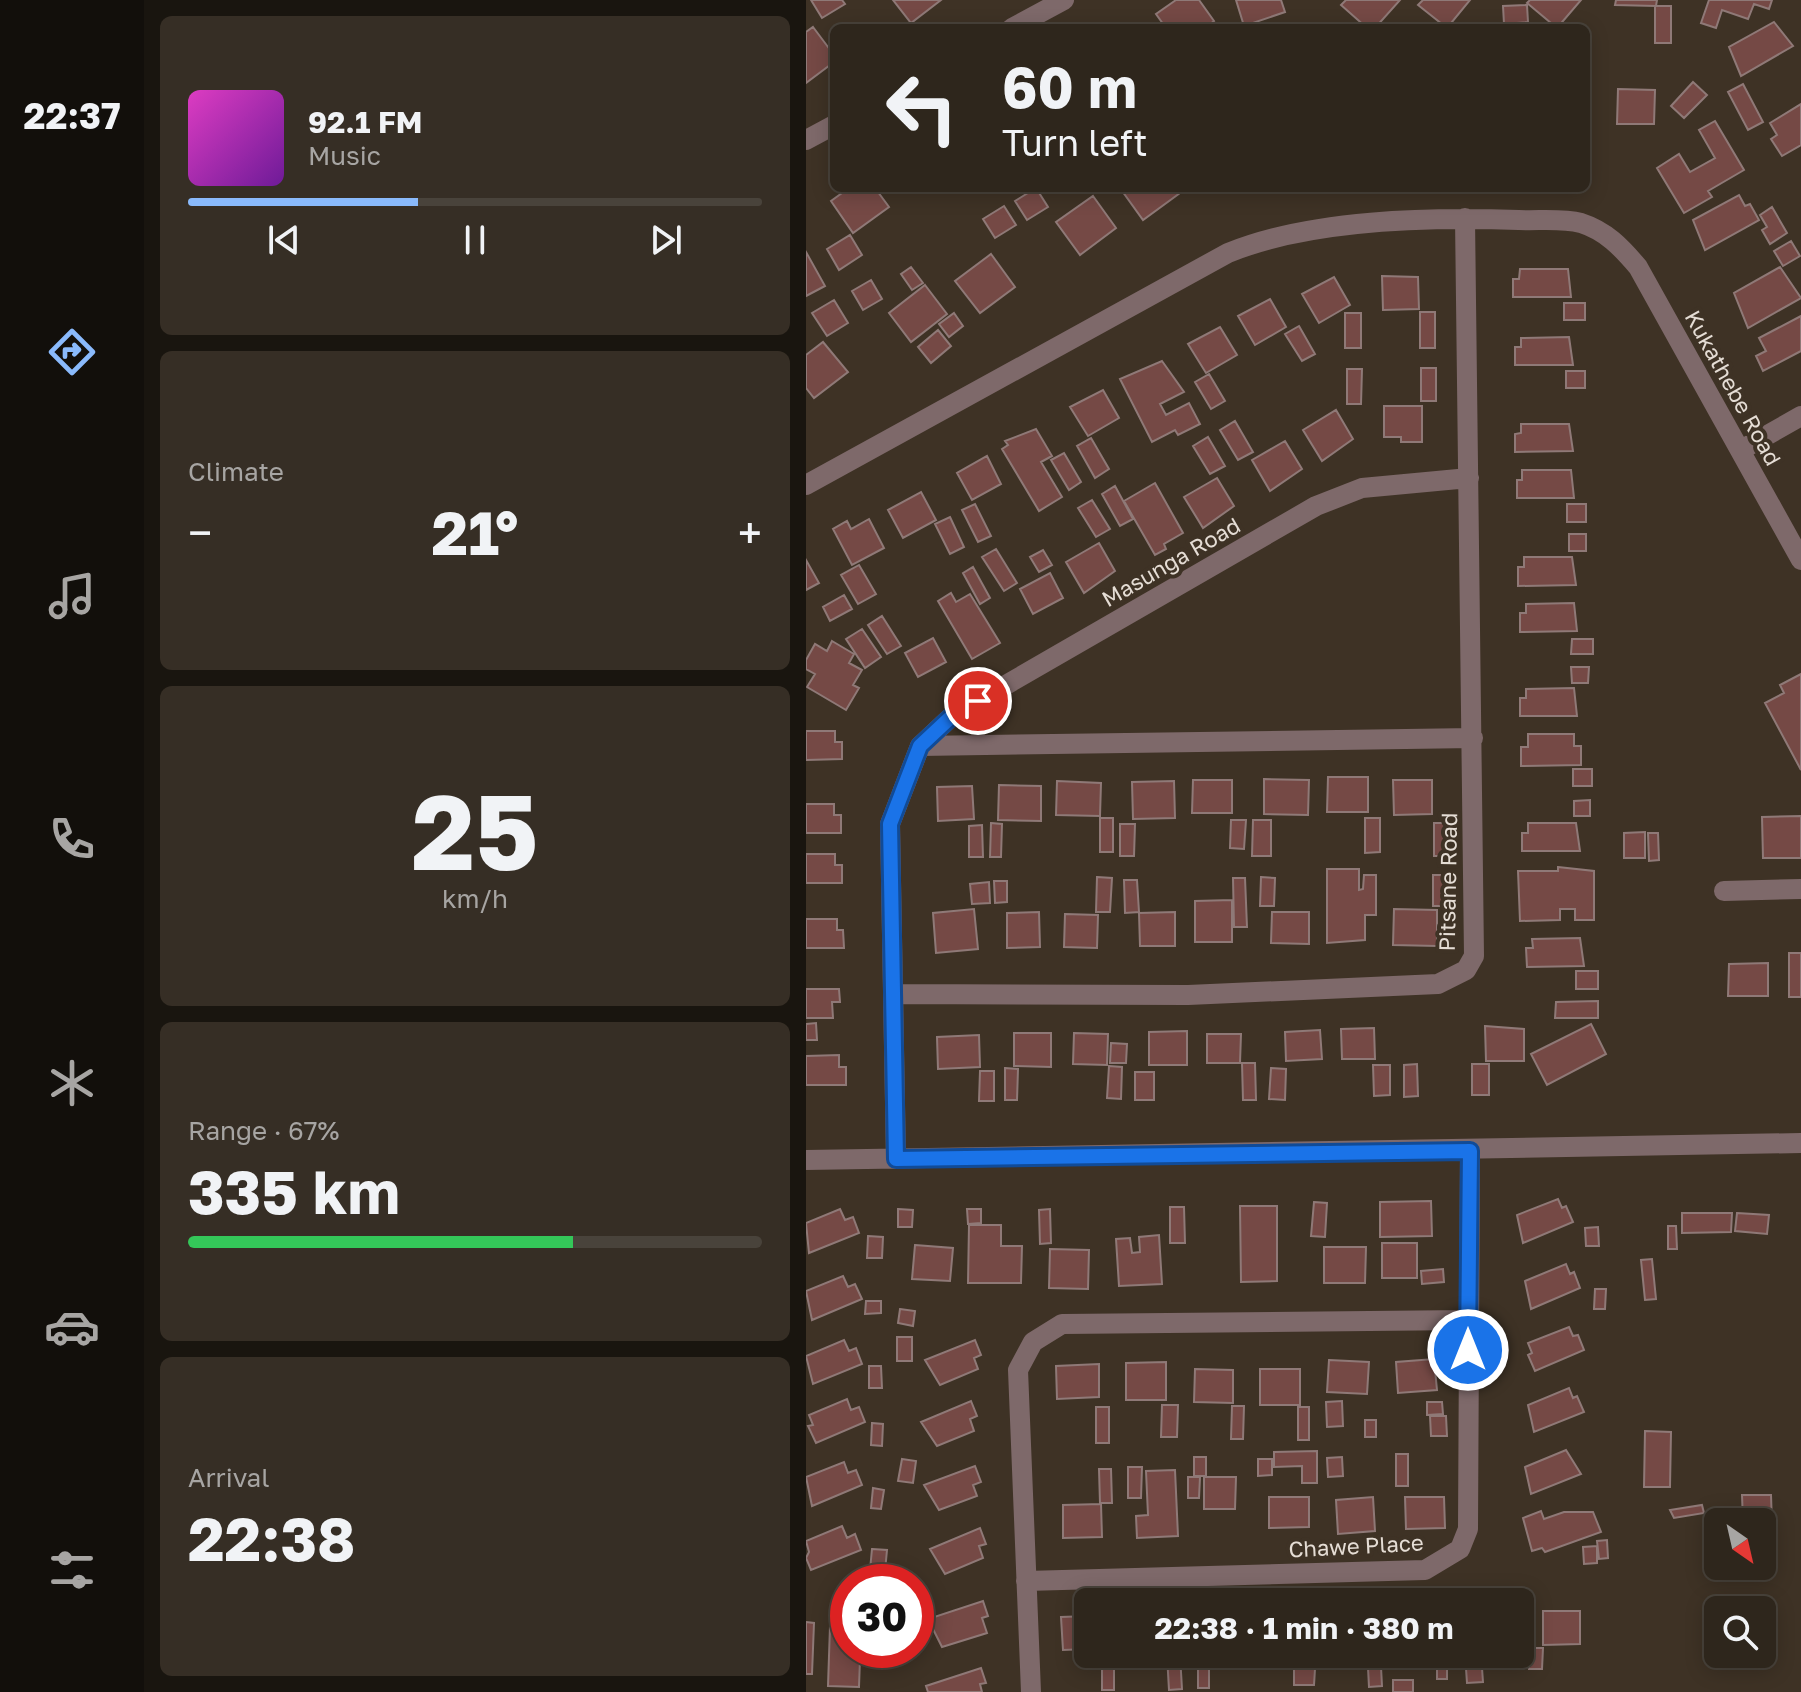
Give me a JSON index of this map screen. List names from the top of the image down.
{
  "streets": {
    "street": [
      "Kukathebe Road",
      "Masunga Road",
      "Pitsane Road",
      "Chawe Place"
    ]
  },
  "crossings": [
    ["Kukathebe Road", "Pitsane Road"],
    ["Masunga Road", "Pitsane Road"]
  ],
  "north": "bottom right",
  "page": {
    "tabs": "22:37",
    "turn": ["60 m", "Turn left"],
    "song": ["92.1 FM", "Music"],
    "tile": [
      "Climate",
      ["25", "km/h"],
      ["Range · 67%", "335 km"],
      ["Arrival", "22:38"]
    ],
    "heat": ["−", "21°", "+"],
    "limit": "30",
    "trip": "22:38 · 1 min · 380 m"
  }
}
